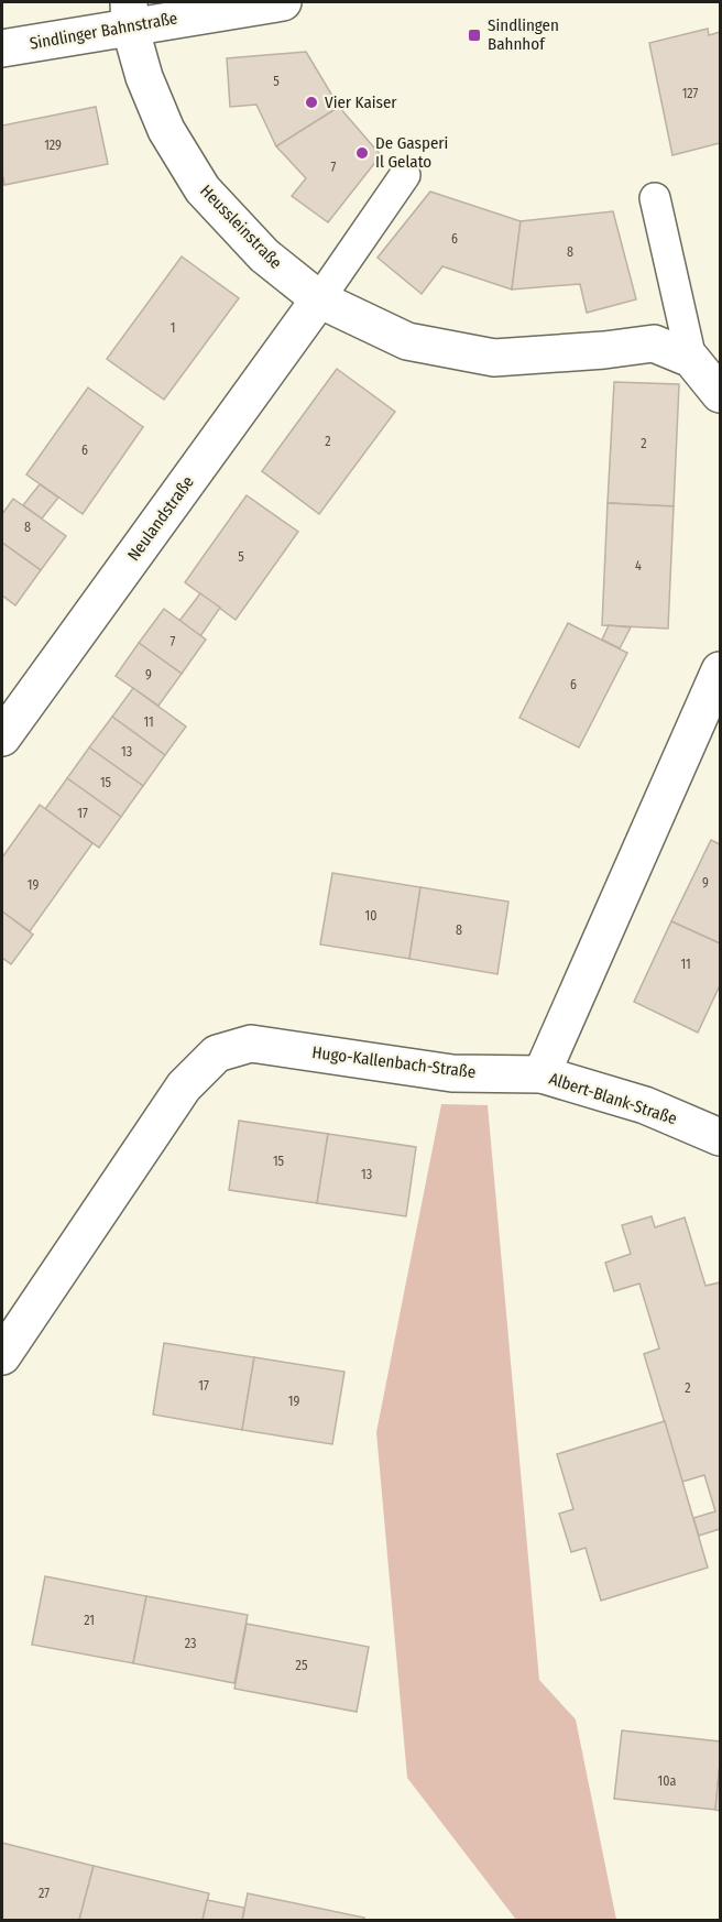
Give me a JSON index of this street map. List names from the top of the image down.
{
  "streets": {
    "street": [
      "Sindlinger Bahnstraße",
      "Heussleinstraße",
      "Neulandstraße",
      "Hugo-Kallenbach-Straße",
      "Albert-Blank-Straße"
    ]
  },
  "crossings": [
    ["Sindlinger Bahnstraße", "Heussleinstraße"],
    ["Heussleinstraße", "Neulandstraße"],
    ["Hugo-Kallenbach-Straße", "Albert-Blank-Straße"]
  ],
  "places": {
    "transit": ["Sindlingen Bahnhof"],
    "other": ["Vier Kaiser", "De Gasperi Il Gelato"]
  },
  "house_numbers": [
    "5",
    "127",
    "129",
    "7",
    "6",
    "8",
    "1",
    "2",
    "2",
    "6",
    "8",
    "5",
    "4",
    "7",
    "9",
    "6",
    "11",
    "13",
    "15",
    "17",
    "9",
    "19",
    "10",
    "8",
    "11",
    "15",
    "13",
    "17",
    "2",
    "19",
    "21",
    "23",
    "25",
    "10a",
    "27"
  ]
}
